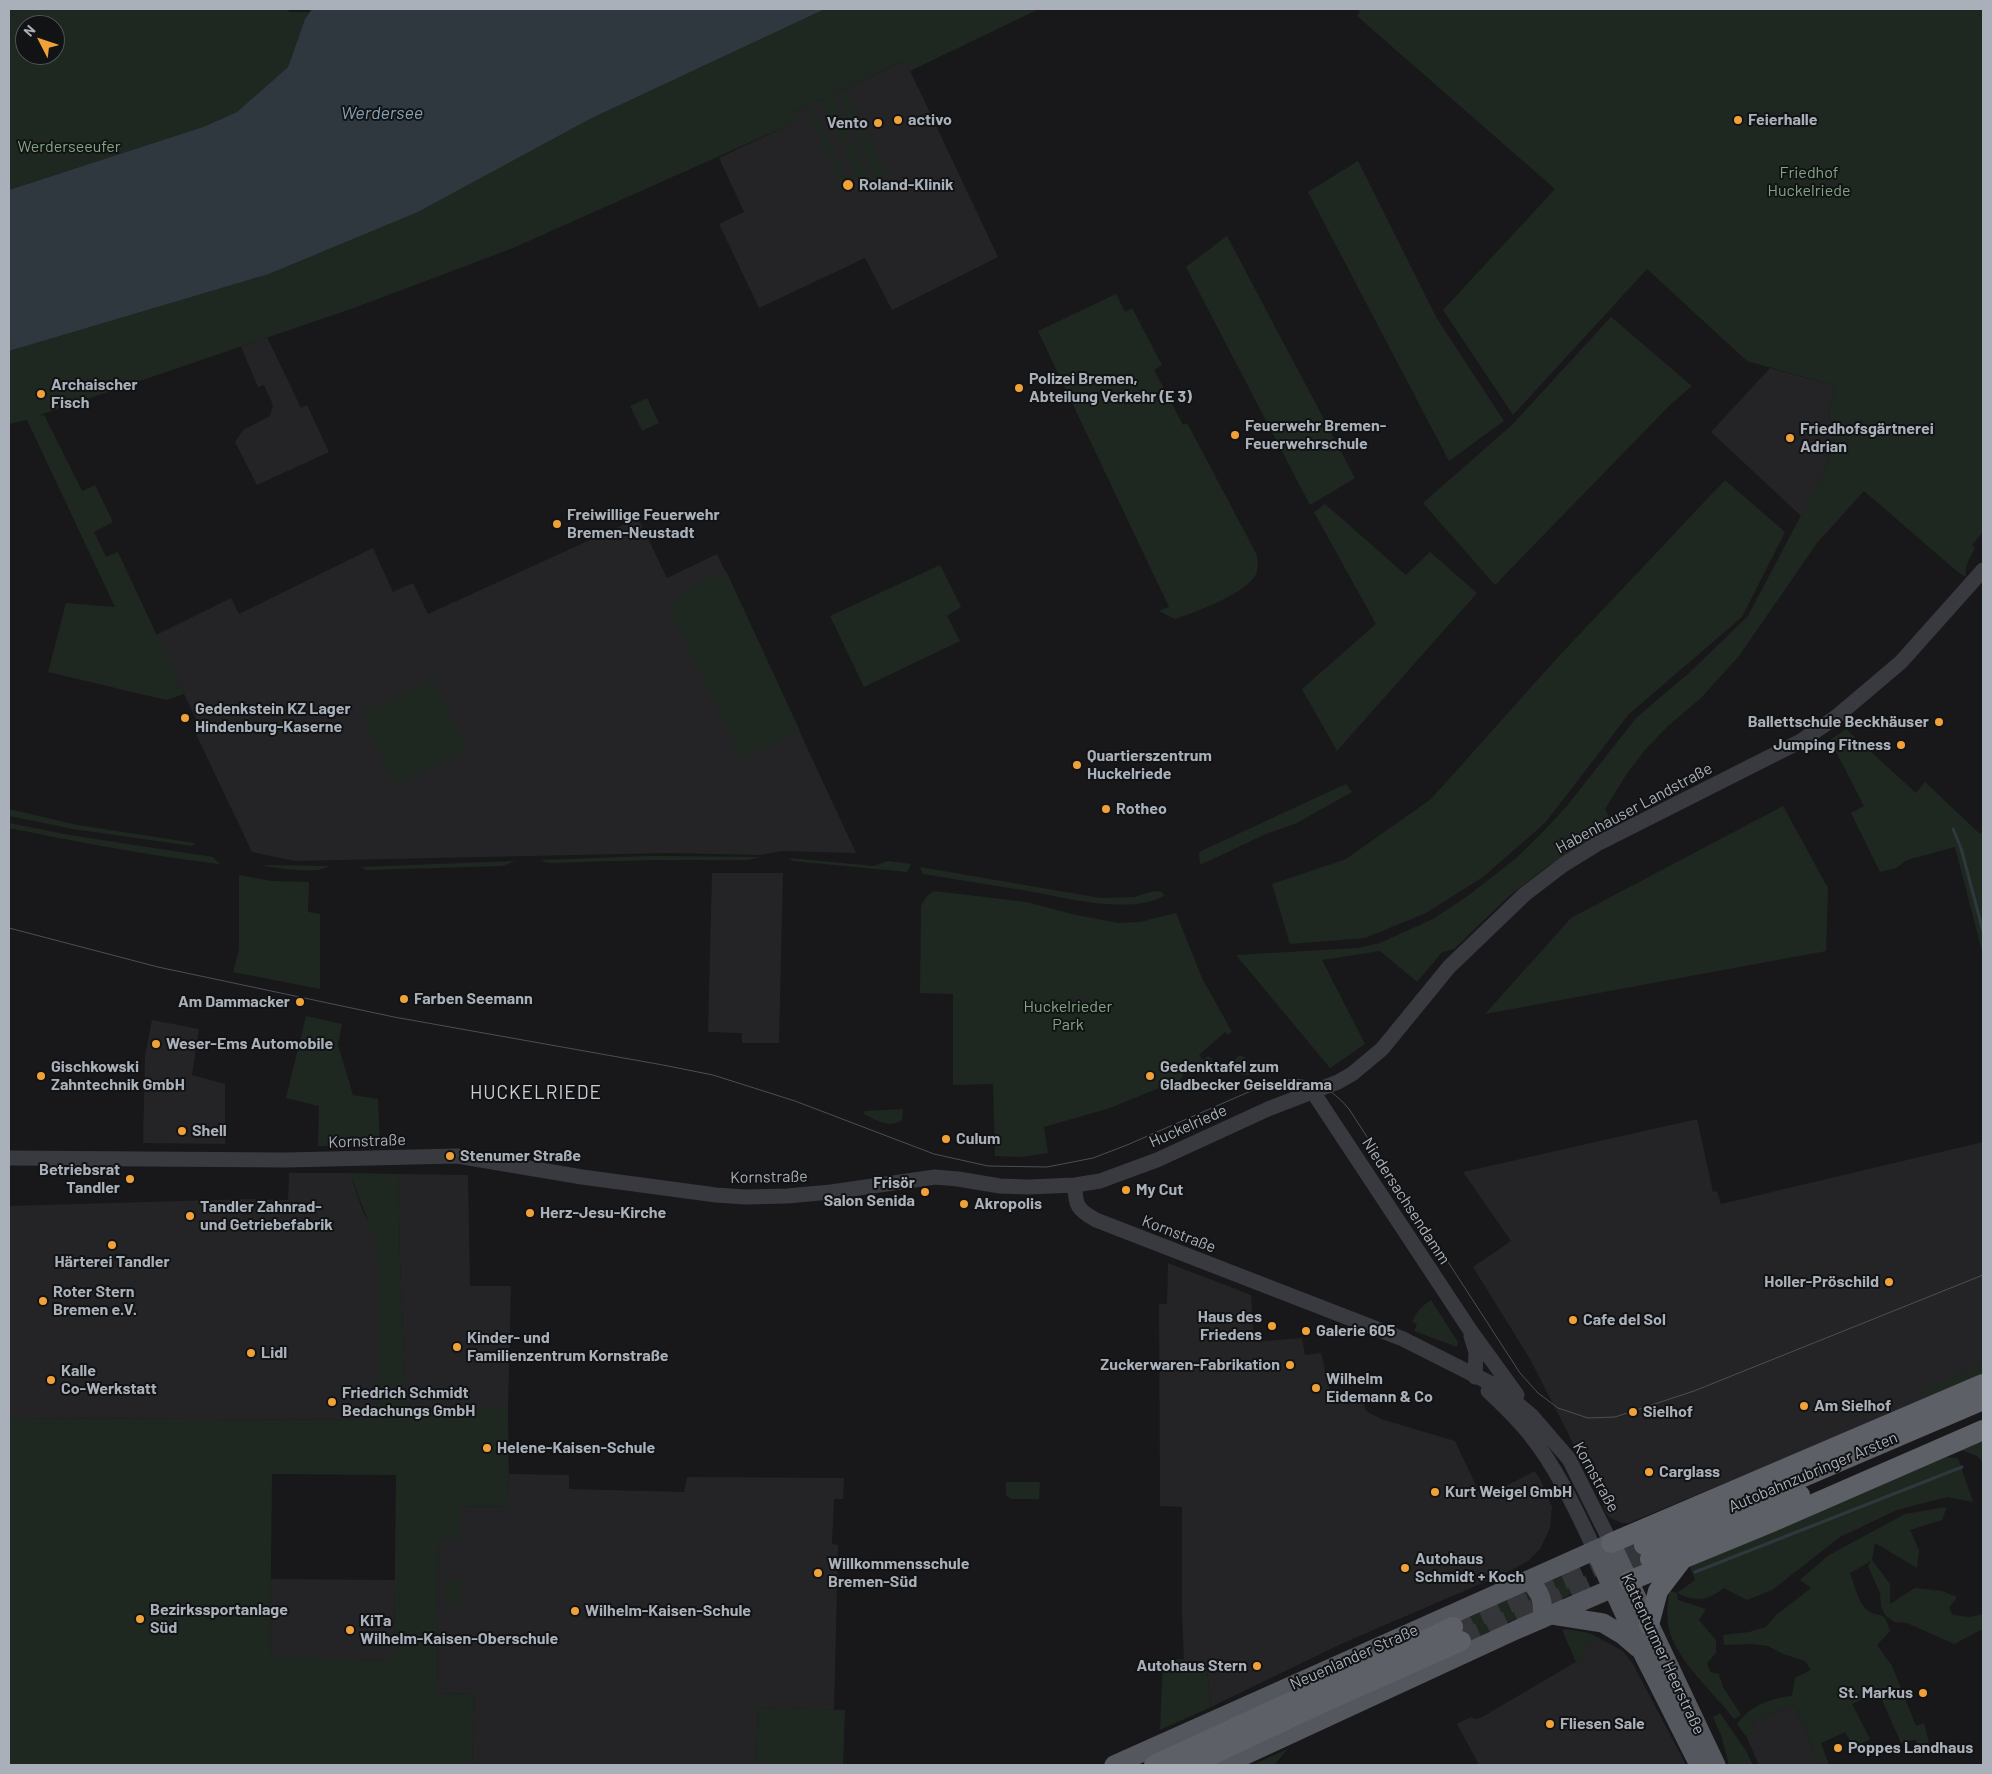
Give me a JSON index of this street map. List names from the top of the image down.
{
  "streets": {
    "highway": ["Autobahnzubringer Arsten", "Neuenlander Straße"],
    "main road": ["Kattenturmer Heerstraße"],
    "street": [
      "Habenhauser Landstraße",
      "Huckelriede",
      "Kornstraße",
      "Niedersachsendamm"
    ]
  },
  "crossings": [
    ["Habenhauser Landstraße", "Huckelriede"],
    ["Habenhauser Landstraße", "Niedersachsendamm"],
    ["Huckelriede", "Kornstraße"],
    ["Huckelriede", "Niedersachsendamm"],
    ["Kornstraße", "Niedersachsendamm"],
    ["Kornstraße", "Kattenturmer Heerstraße"],
    ["Kornstraße", "Neuenlander Straße"],
    ["Kattenturmer Heerstraße", "Neuenlander Straße"]
  ],
  "districts": ["HUCKELRIEDE"],
  "water": ["Werdersee"],
  "parks": ["Werderseeufer", "Friedhof Huckelriede", "Huckelrieder Park"],
  "places": [
    "activo",
    "Feierhalle",
    "Vento",
    "Roland-Klinik",
    "Polizei Bremen, Abteilung Verkehr (E 3)",
    "Archaischer Fisch",
    "Feuerwehr Bremen- Feuerwehrschule",
    "Friedhofsgärtnerei Adrian",
    "Freiwillige Feuerwehr Bremen-Neustadt",
    "Gedenkstein KZ Lager Hindenburg-Kaserne",
    "Ballettschule Beckhäuser",
    "Jumping Fitness",
    "Quartierszentrum Huckelriede",
    "Rotheo",
    "Farben Seemann",
    "Am Dammacker",
    "Weser-Ems Automobile",
    "Gischkowski Zahntechnik GmbH",
    "Gedenktafel zum Gladbecker Geiseldrama",
    "Shell",
    "Culum",
    "Stenumer Straße",
    "Betriebsrat Tandler",
    "My Cut",
    "Frisör Salon Senida",
    "Akropolis",
    "Herz-Jesu-Kirche",
    "Tandler Zahnrad- und Getriebefabrik",
    "Härterei Tandler",
    "Holler-Pröschild",
    "Roter Stern Bremen e.V.",
    "Cafe del Sol",
    "Haus des Friedens",
    "Galerie 605",
    "Kinder- und Familienzentrum Kornstraße",
    "Lidl",
    "Zuckerwaren-Fabrikation",
    "Kalle Co-Werkstatt",
    "Wilhelm Eidemann & Co",
    "Friedrich Schmidt Bedachungs GmbH",
    "Am Sielhof",
    "Sielhof",
    "Helene-Kaisen-Schule",
    "Carglass",
    "Kurt Weigel GmbH",
    "Autohaus Schmidt + Koch",
    "Willkommensschule Bremen-Süd",
    "Wilhelm-Kaisen-Schule",
    "Bezirkssportanlage Süd",
    "KiTa Wilhelm-Kaisen-Oberschule",
    "Autohaus Stern",
    "St. Markus",
    "Fliesen Sale",
    "Poppes Landhaus"
  ],
  "north": "top left"
}
